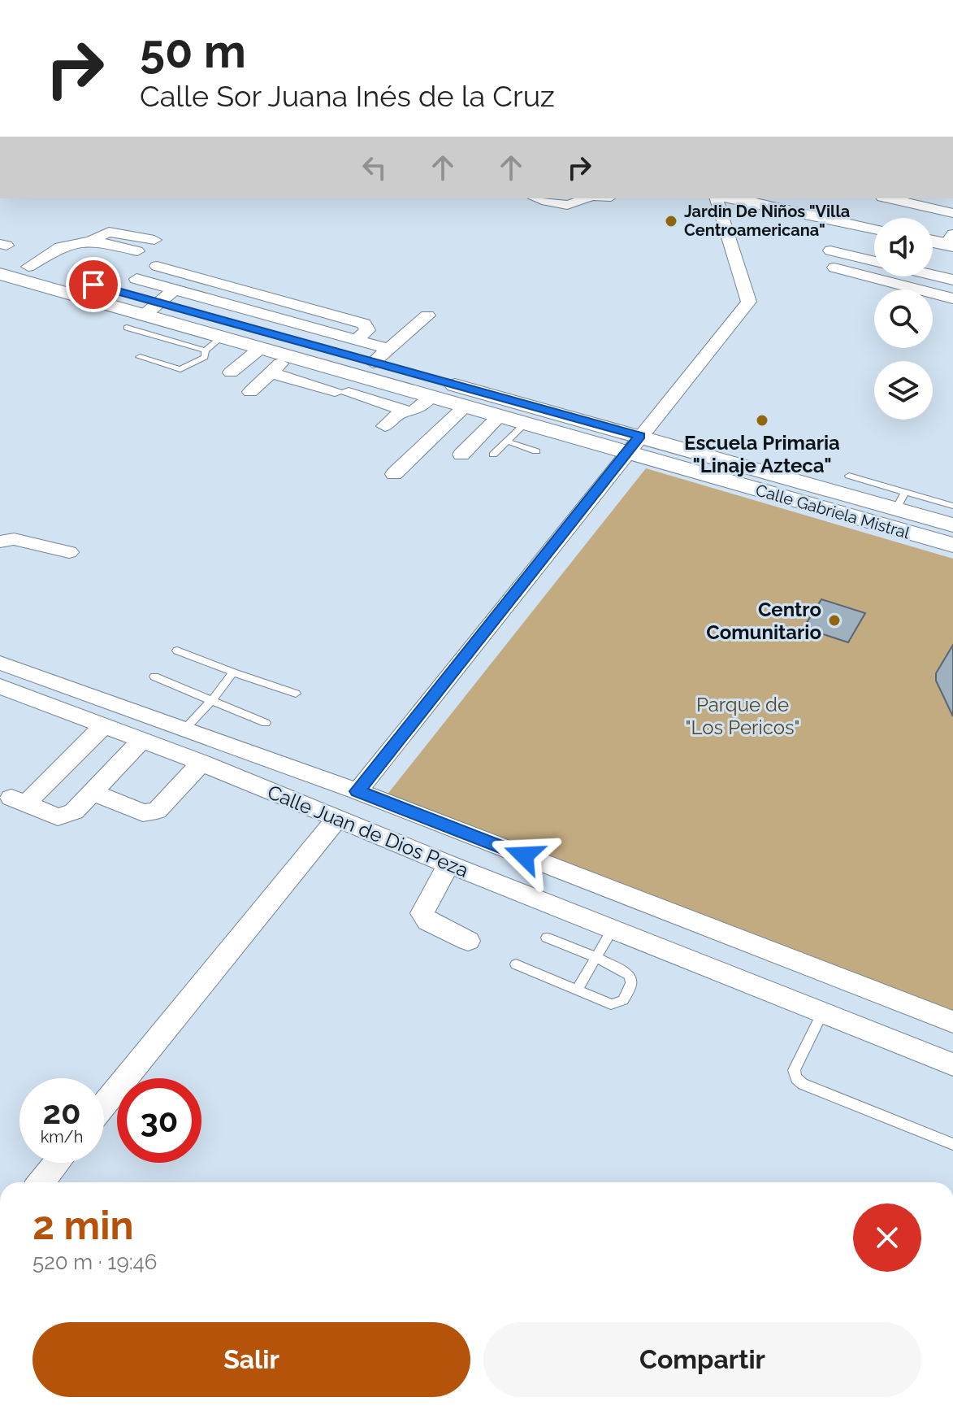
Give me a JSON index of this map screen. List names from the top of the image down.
{
  "streets": {
    "street": ["Calle Gabriela Mistral", "Calle Juan de Dios Peza"]
  },
  "parks": ["Parque de \"Los Pericos\""],
  "places": ["Jardin De Niños \"Villa Centroamericana\"", "Escuela Primaria \"Linaje Azteca\"", "Centro Comunitario"],
  "page": {
    "turn": ["50 m", "Calle Sor Juana Inés de la Cruz"],
    "speed": "20 km/h",
    "limit": "30",
    "heading": ["2 min", "520 m · 19:46"],
    "buttons": ["Salir", "Compartir"]
  }
}
